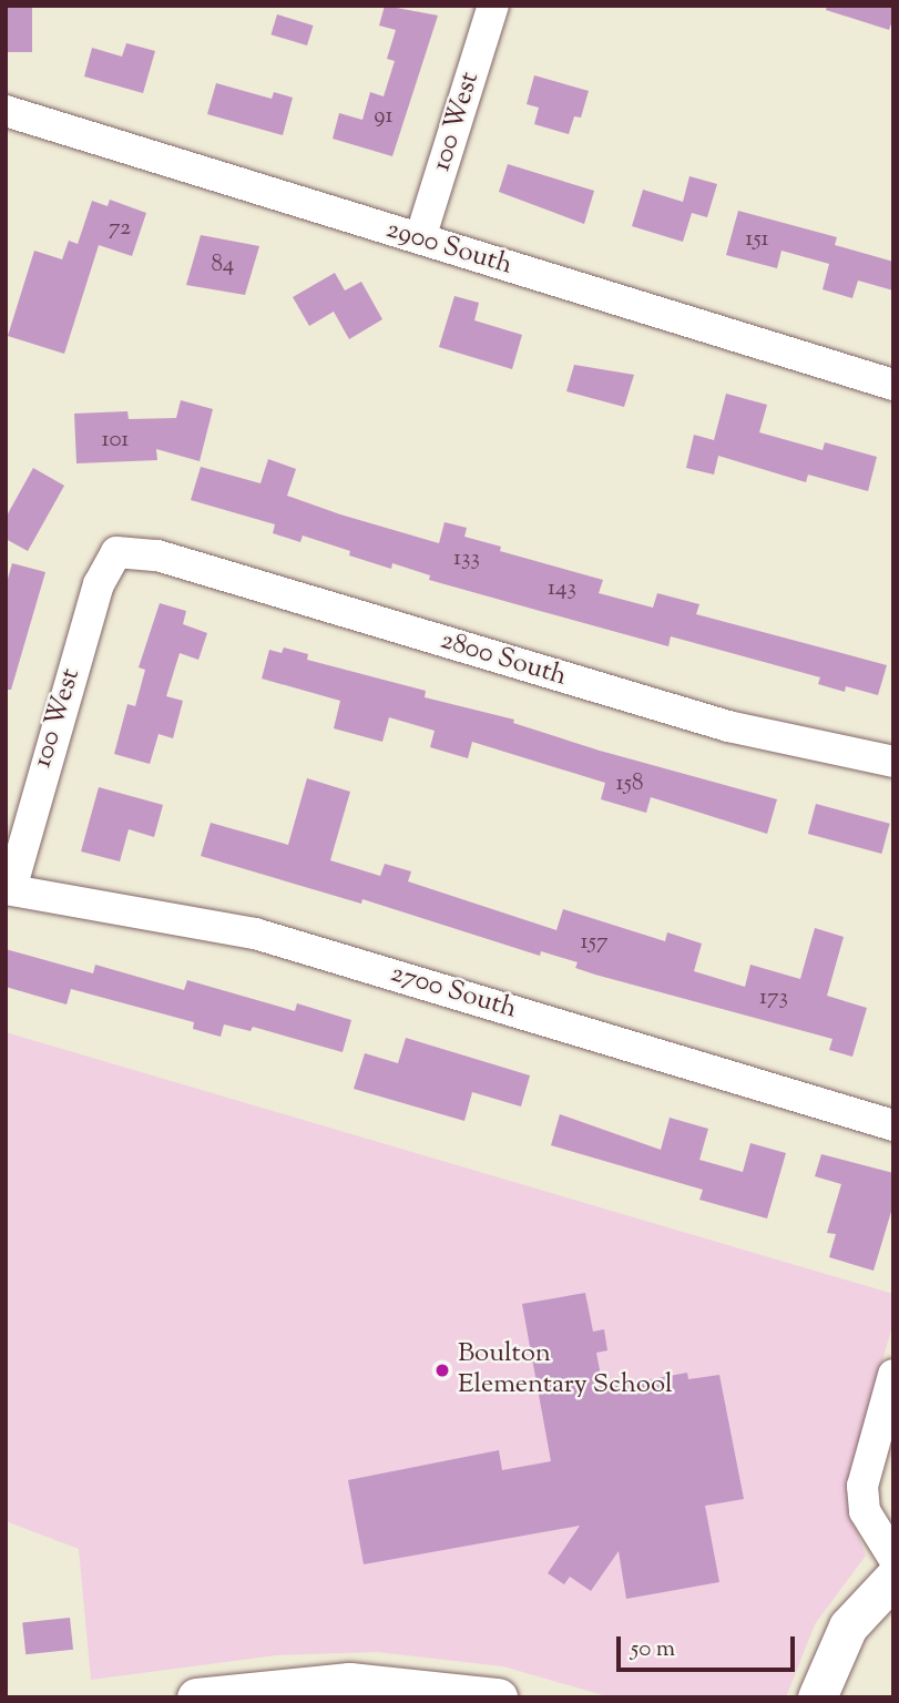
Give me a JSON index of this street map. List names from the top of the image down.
{
  "streets": {
    "street": [
      "100 West",
      "2900 South",
      "2800 South",
      "2700 South"
    ]
  },
  "crossings": [
    ["100 West", "2900 South"],
    ["100 West", "2800 South"],
    ["100 West", "2700 South"]
  ],
  "places": ["Boulton Elementary School"],
  "house_numbers": [
    "91",
    "72",
    "151",
    "84",
    "101",
    "133",
    "143",
    "158",
    "157",
    "173"
  ],
  "scale_bar": "50 m"
}
